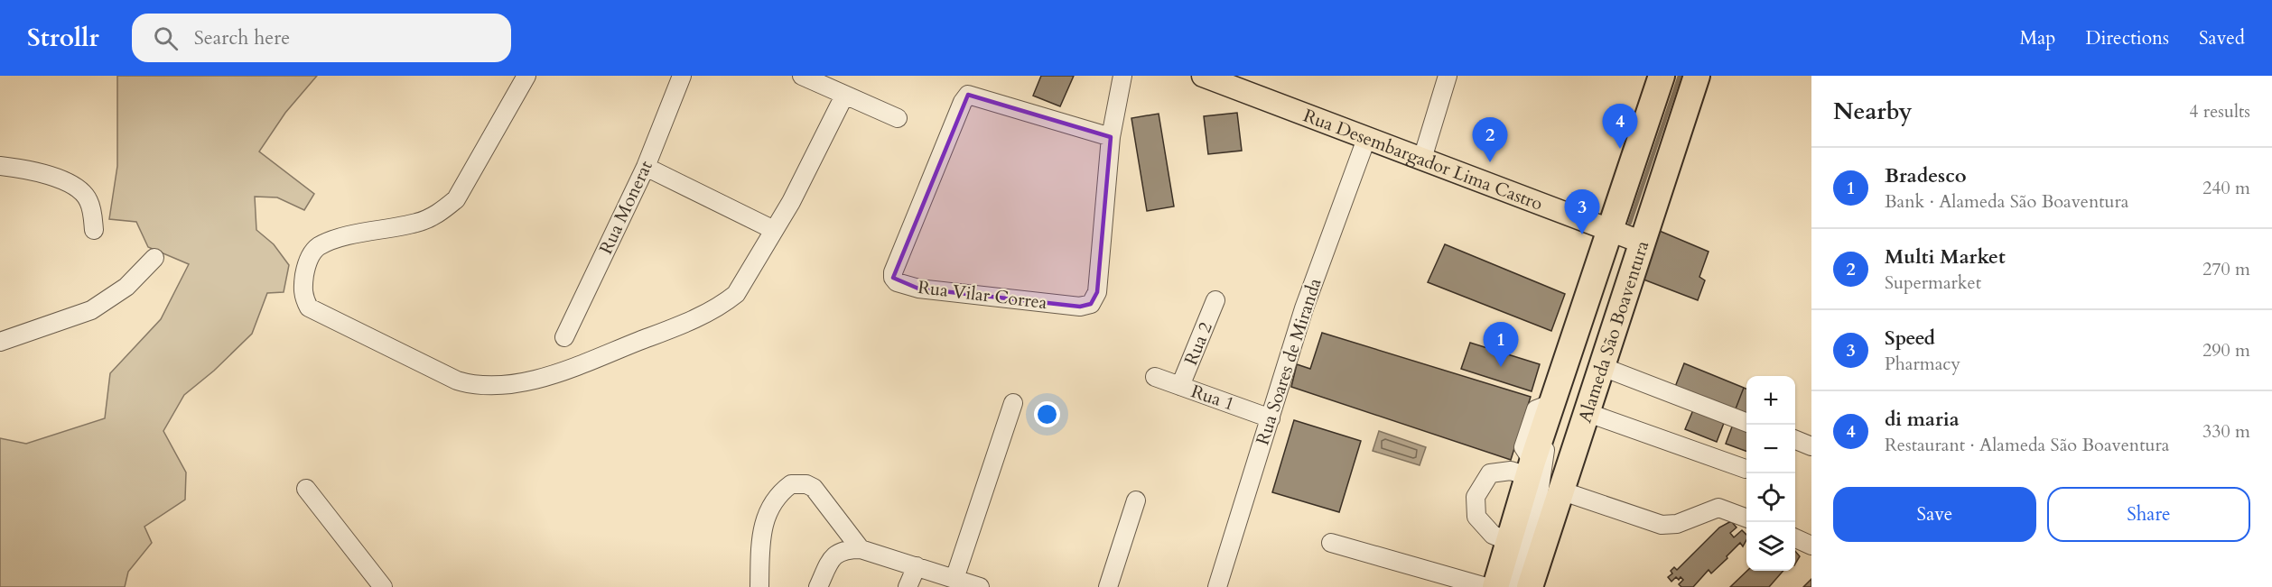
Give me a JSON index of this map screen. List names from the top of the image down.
{
  "streets": {
    "highway": ["Alameda São Boaventura"],
    "main road": ["Rua Desembargador Lima Castro"],
    "street": [
      "Rua Monerat",
      "Rua Vilar Correa",
      "Rua 2",
      "Rua Soares de Miranda",
      "Rua 1"
    ]
  },
  "crossings": [
    ["Rua Desembargador Lima Castro", "Alameda São Boaventura"],
    ["Rua Desembargador Lima Castro", "Rua Soares de Miranda"],
    ["Rua 2", "Rua 1"],
    ["Rua Soares de Miranda", "Rua 1"]
  ],
  "page": {
    "header": "Strollr",
    "search": "Search here",
    "nav": ["Map", "Directions", "Saved"],
    "heading": ["Nearby", "4 results"],
    "pins": [
      "4",
      "2",
      "3",
      "1"
    ],
    "list": [
      {
        "mark": "1",
        "name": "Bradesco",
        "note": "Bank · Alameda São Boaventura",
        "value": "240 m"
      },
      {
        "mark": "2",
        "name": "Multi Market",
        "note": "Supermarket",
        "value": "270 m"
      },
      {
        "mark": "3",
        "name": "Speed",
        "note": "Pharmacy",
        "value": "290 m"
      },
      {
        "mark": "4",
        "name": "di maria",
        "note": "Restaurant · Alameda São Boaventura",
        "value": "330 m"
      }
    ],
    "map_buttons": ["+", "−"],
    "buttons": ["Save", "Share"]
  }
}
